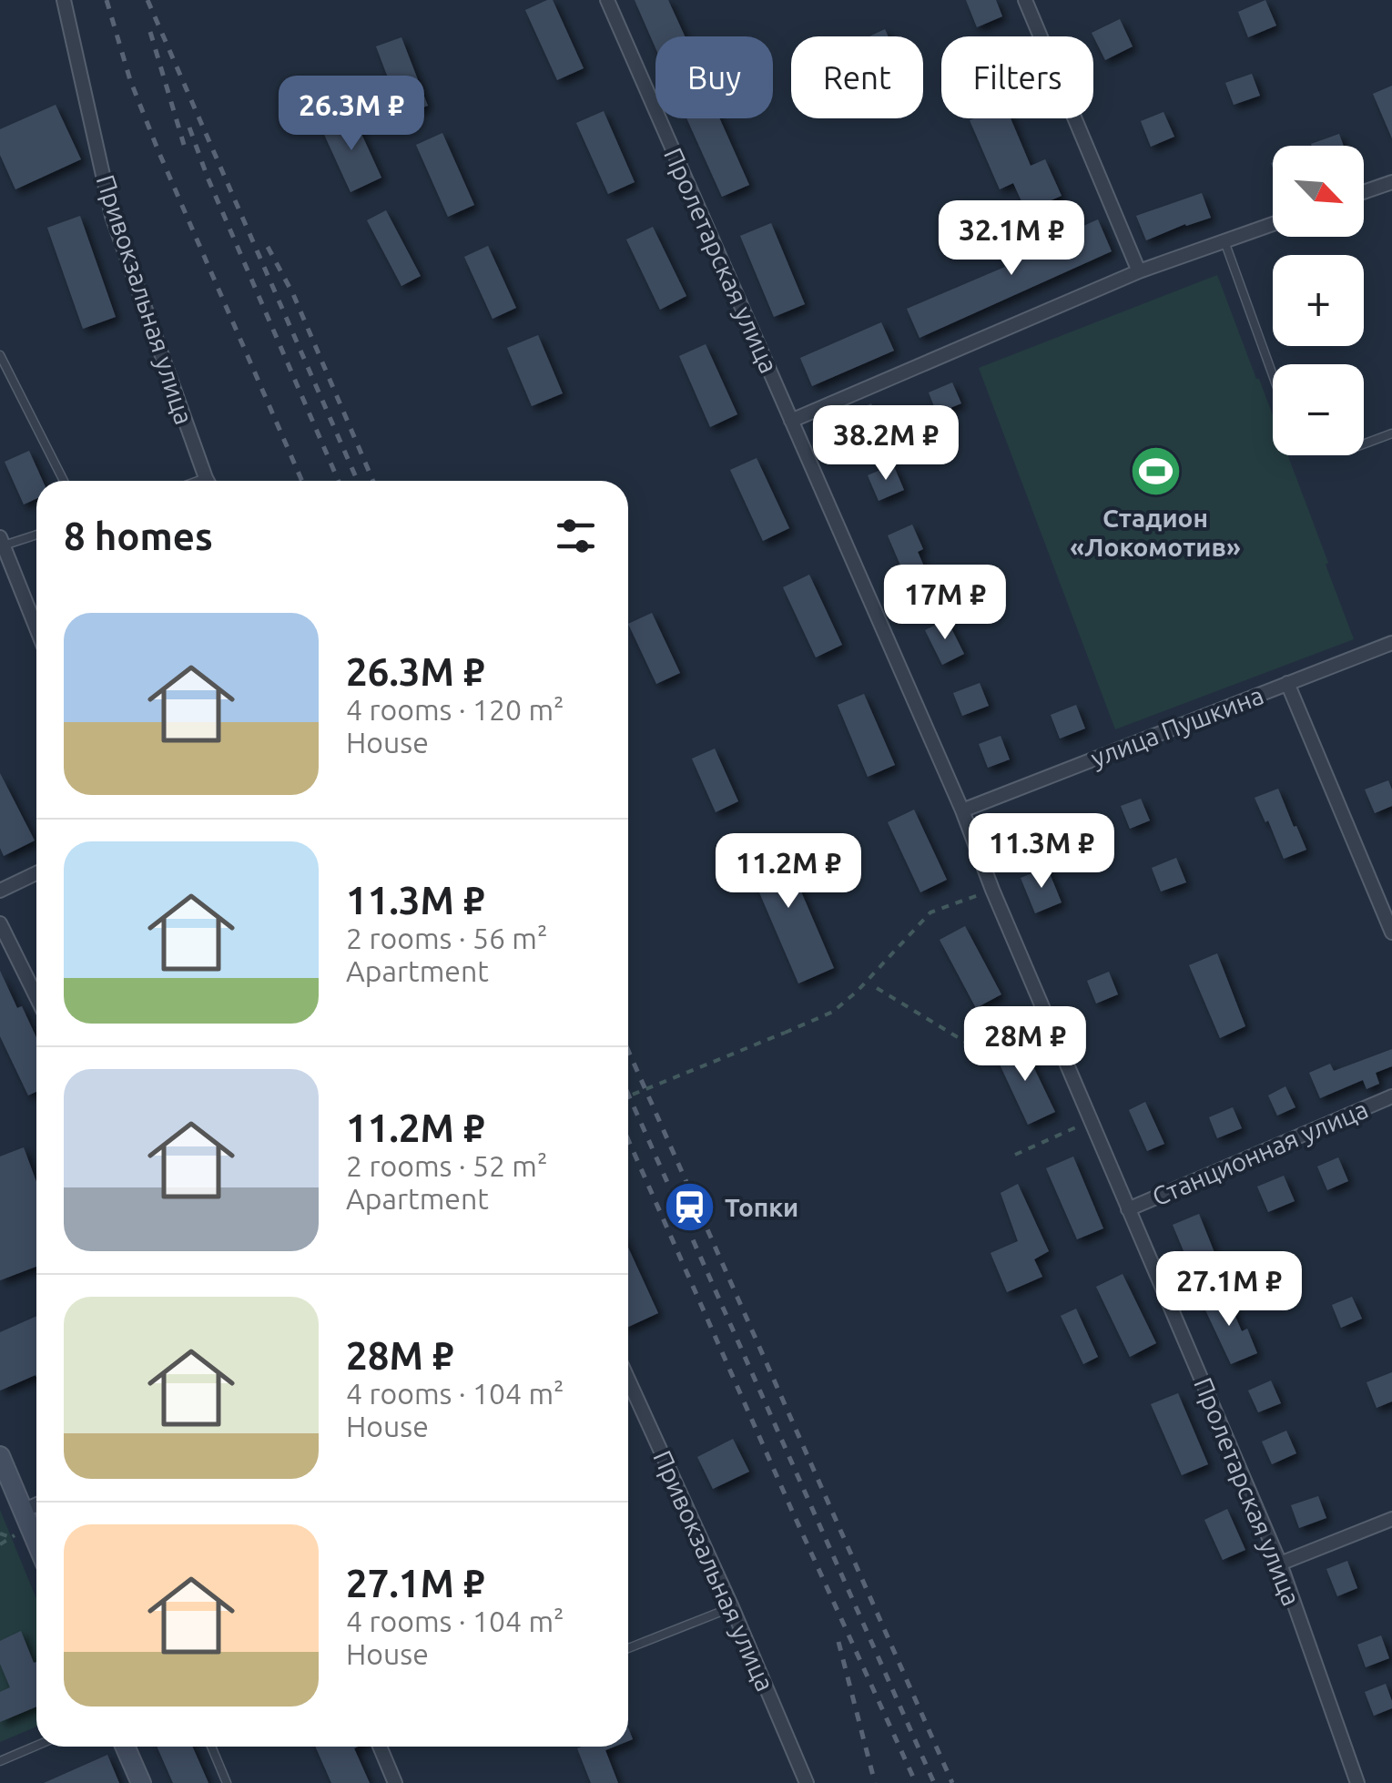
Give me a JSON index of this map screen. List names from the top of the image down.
{
  "streets": {
    "street": [
      "Пролетарская улица",
      "Привокзальная улица",
      "улица Пушкина",
      "Станционная улица"
    ]
  },
  "crossings": [
    ["Пролетарская улица", "улица Пушкина"],
    ["Пролетарская улица", "Станционная улица"]
  ],
  "places": {
    "sports": ["Стадион «Локомотив»"],
    "station": ["Топки"]
  },
  "north": "bottom right",
  "page": {
    "chip": ["Buy", "Rent", "Filters"],
    "price": [
      "26.3M ₽",
      "32.1M ₽",
      "38.2M ₽",
      "17M ₽",
      "11.3M ₽",
      "11.2M ₽",
      "28M ₽",
      "27.1M ₽"
    ],
    "map_buttons": ["+", "−"],
    "heading": "8 homes",
    "list": [
      {
        "name": "26.3M ₽",
        "note": "4 rooms · 120 m² · House"
      },
      {
        "name": "11.3M ₽",
        "note": "2 rooms · 56 m² · Apartment"
      },
      {
        "name": "11.2M ₽",
        "note": "2 rooms · 52 m² · Apartment"
      },
      {
        "name": "28M ₽",
        "note": "4 rooms · 104 m² · House"
      },
      {
        "name": "27.1M ₽",
        "note": "4 rooms · 104 m² · House"
      }
    ]
  }
}
